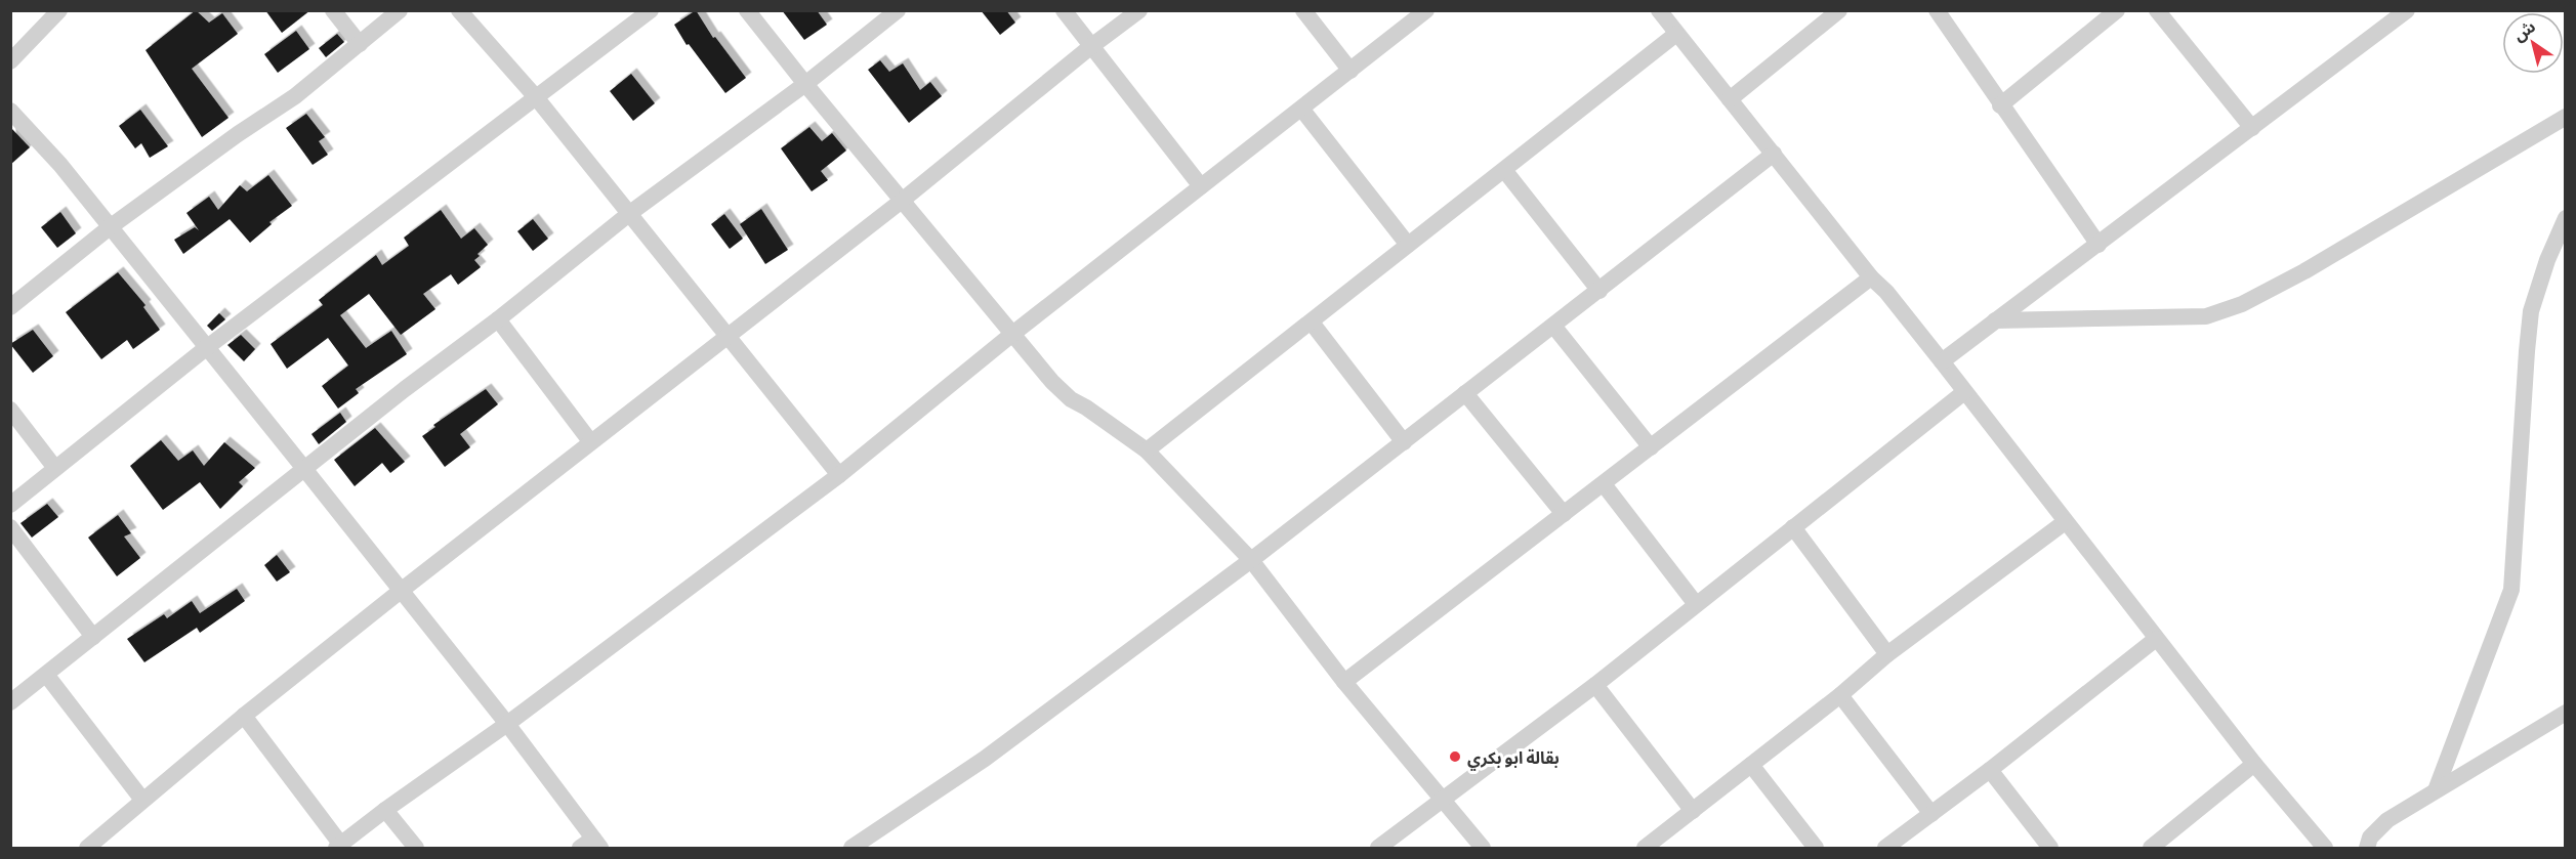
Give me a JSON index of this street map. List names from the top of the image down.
{
  "places": ["بقالة ابو بكري"],
  "north": "top left"
}
